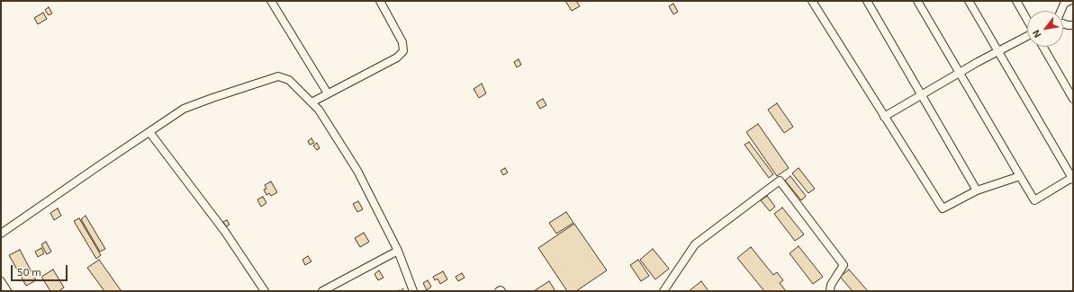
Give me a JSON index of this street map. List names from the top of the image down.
{
  "scale_bar": "50 m",
  "north": "bottom left"
}
